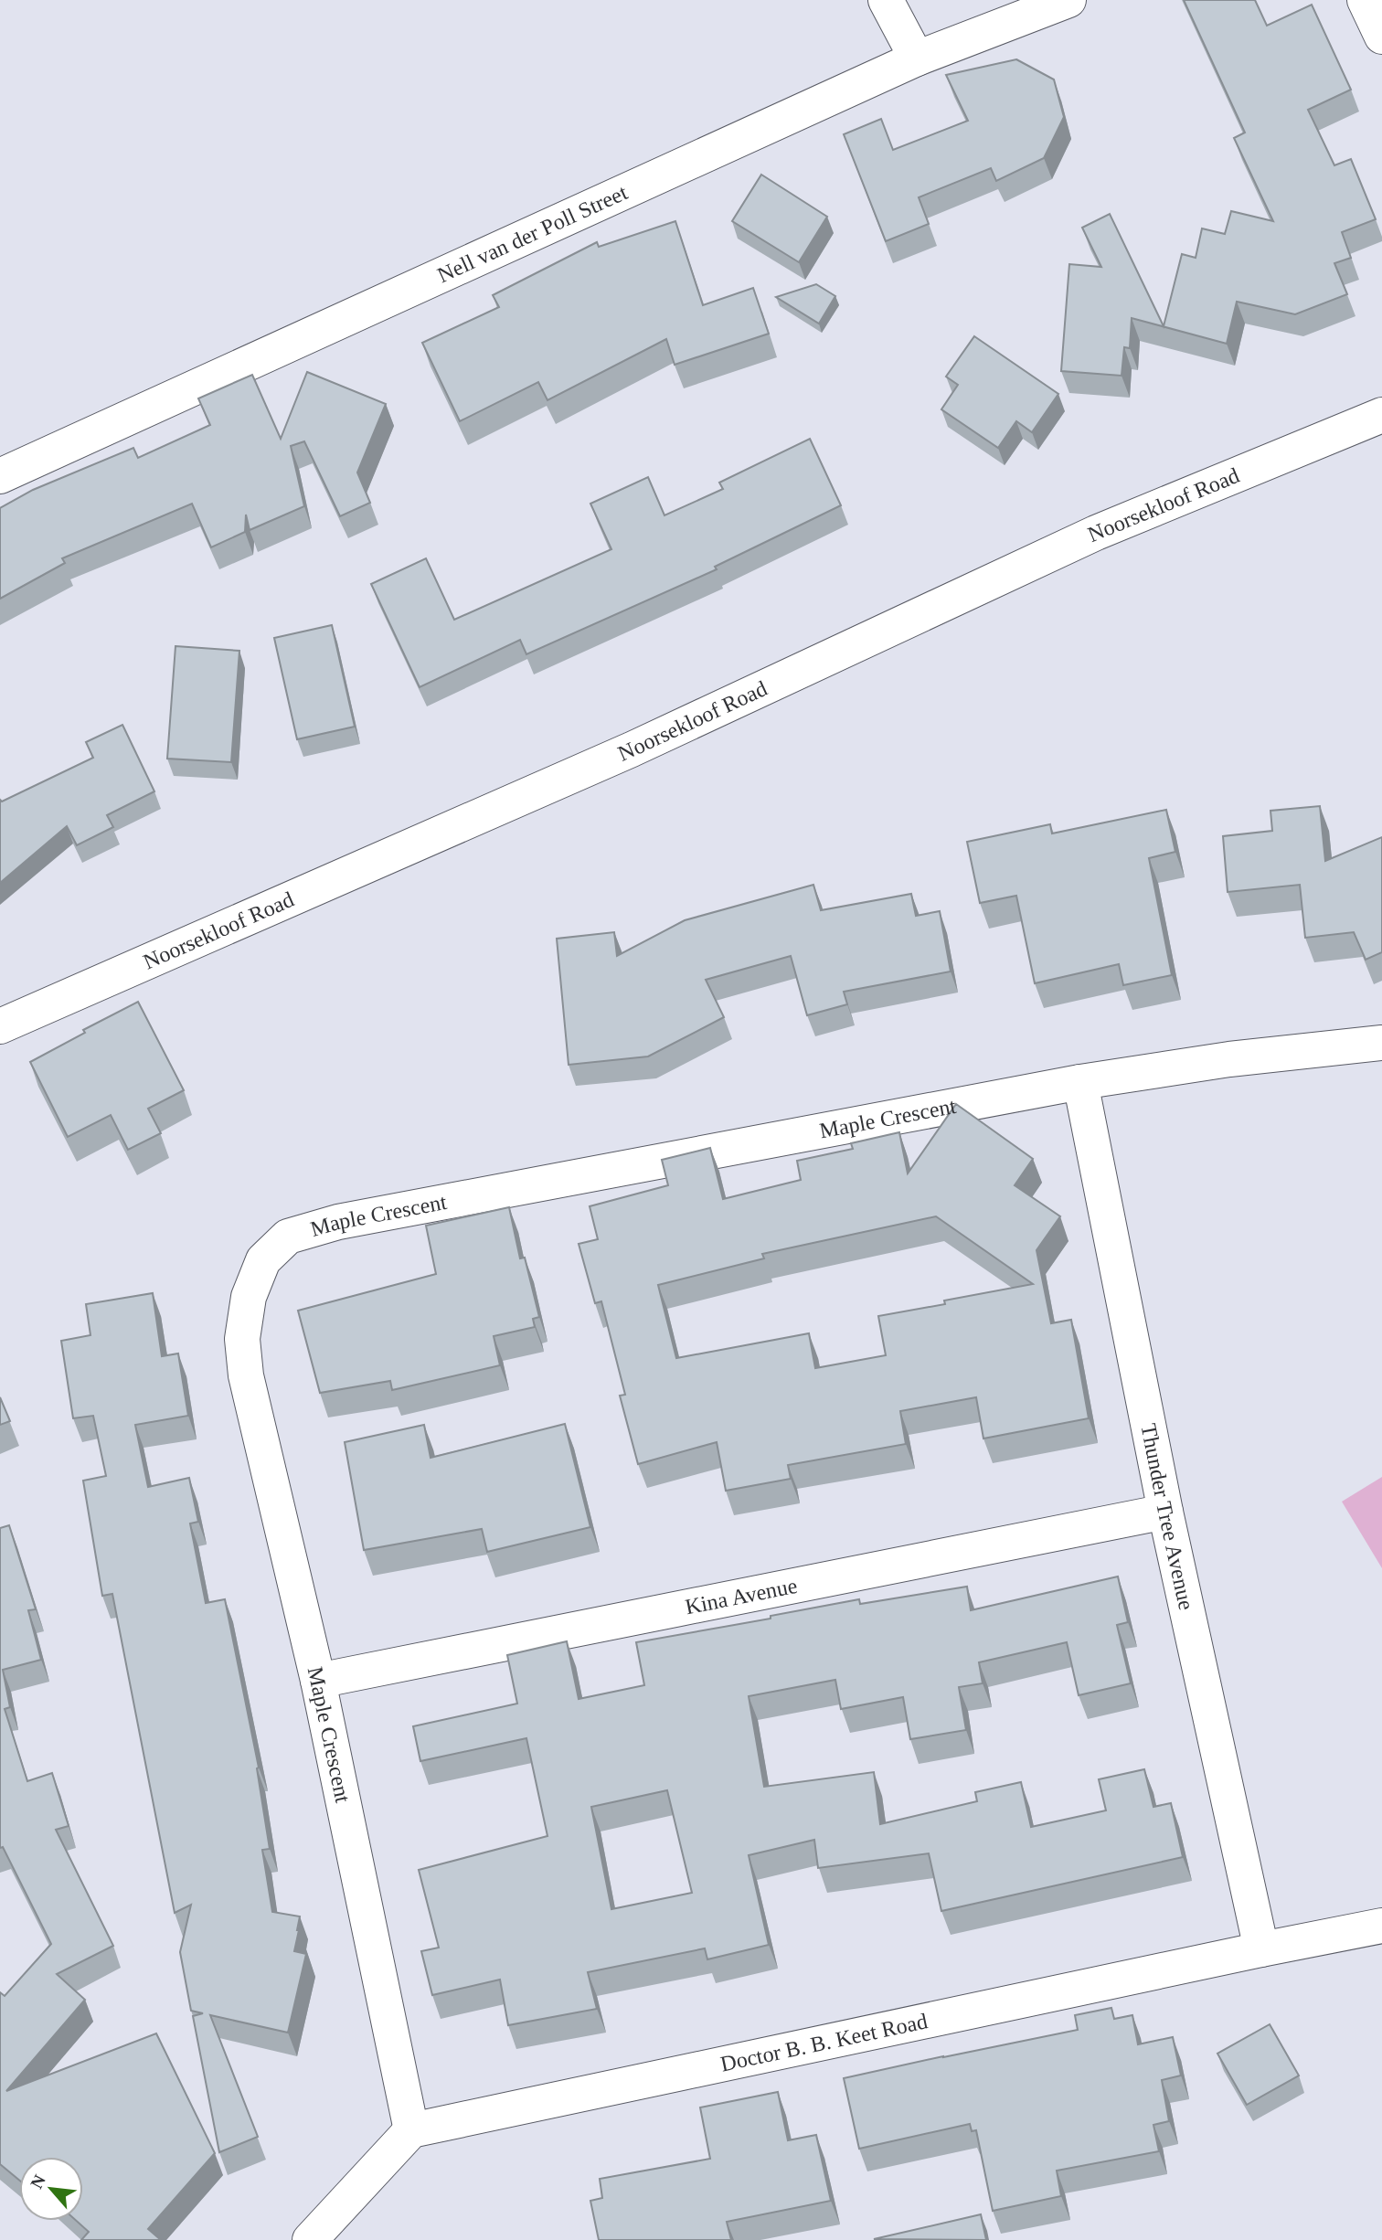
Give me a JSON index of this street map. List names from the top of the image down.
{
  "streets": {
    "street": [
      "Nell van der Poll Street",
      "Noorsekloof Road",
      "Maple Crescent",
      "Thunder Tree Avenue",
      "Kina Avenue",
      "Doctor B. B. Keet Road"
    ]
  },
  "crossings": [
    ["Maple Crescent", "Thunder Tree Avenue"],
    ["Maple Crescent", "Kina Avenue"],
    ["Maple Crescent", "Doctor B. B. Keet Road"],
    ["Thunder Tree Avenue", "Kina Avenue"],
    ["Thunder Tree Avenue", "Doctor B. B. Keet Road"]
  ],
  "north": "top left"
}
